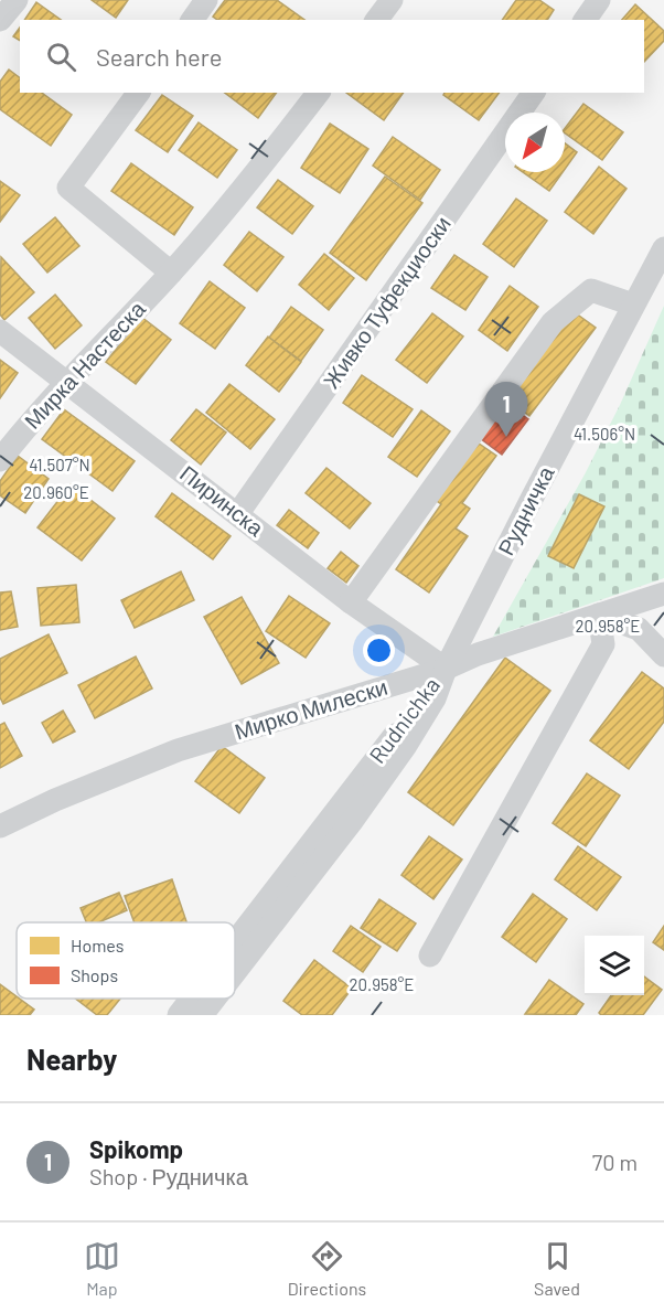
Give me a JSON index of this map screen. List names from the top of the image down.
{
  "streets": {
    "street": [
      "Живко Туфекџиоски",
      "Мирка Настеска",
      "Пиринска",
      "Рудничка",
      "Мирко Милески",
      "Rudnichka"
    ]
  },
  "crossings": [
    ["Живко Туфекџиоски", "Пиринска"],
    ["Мирка Настеска", "Пиринска"],
    ["Пиринска", "Рудничка"],
    ["Пиринска", "Мирко Милески"],
    ["Пиринска", "Rudnichka"],
    ["Рудничка", "Мирко Милески"],
    ["Рудничка", "Rudnichka"],
    ["Мирко Милески", "Rudnichka"]
  ],
  "legend": ["Homes", "Shops"],
  "north": "bottom left",
  "page": {
    "search": "Search here",
    "pins": "1",
    "heading": "Nearby",
    "list": [
      {
        "mark": "1",
        "name": "Spikomp",
        "note": "Shop · Рудничка",
        "value": "70 m"
      }
    ],
    "nav": ["Map", "Directions", "Saved"]
  },
  "coordinates": [
    "41.506°N",
    "41.507°N",
    "20.960°E",
    "20.958°E"
  ]
}
